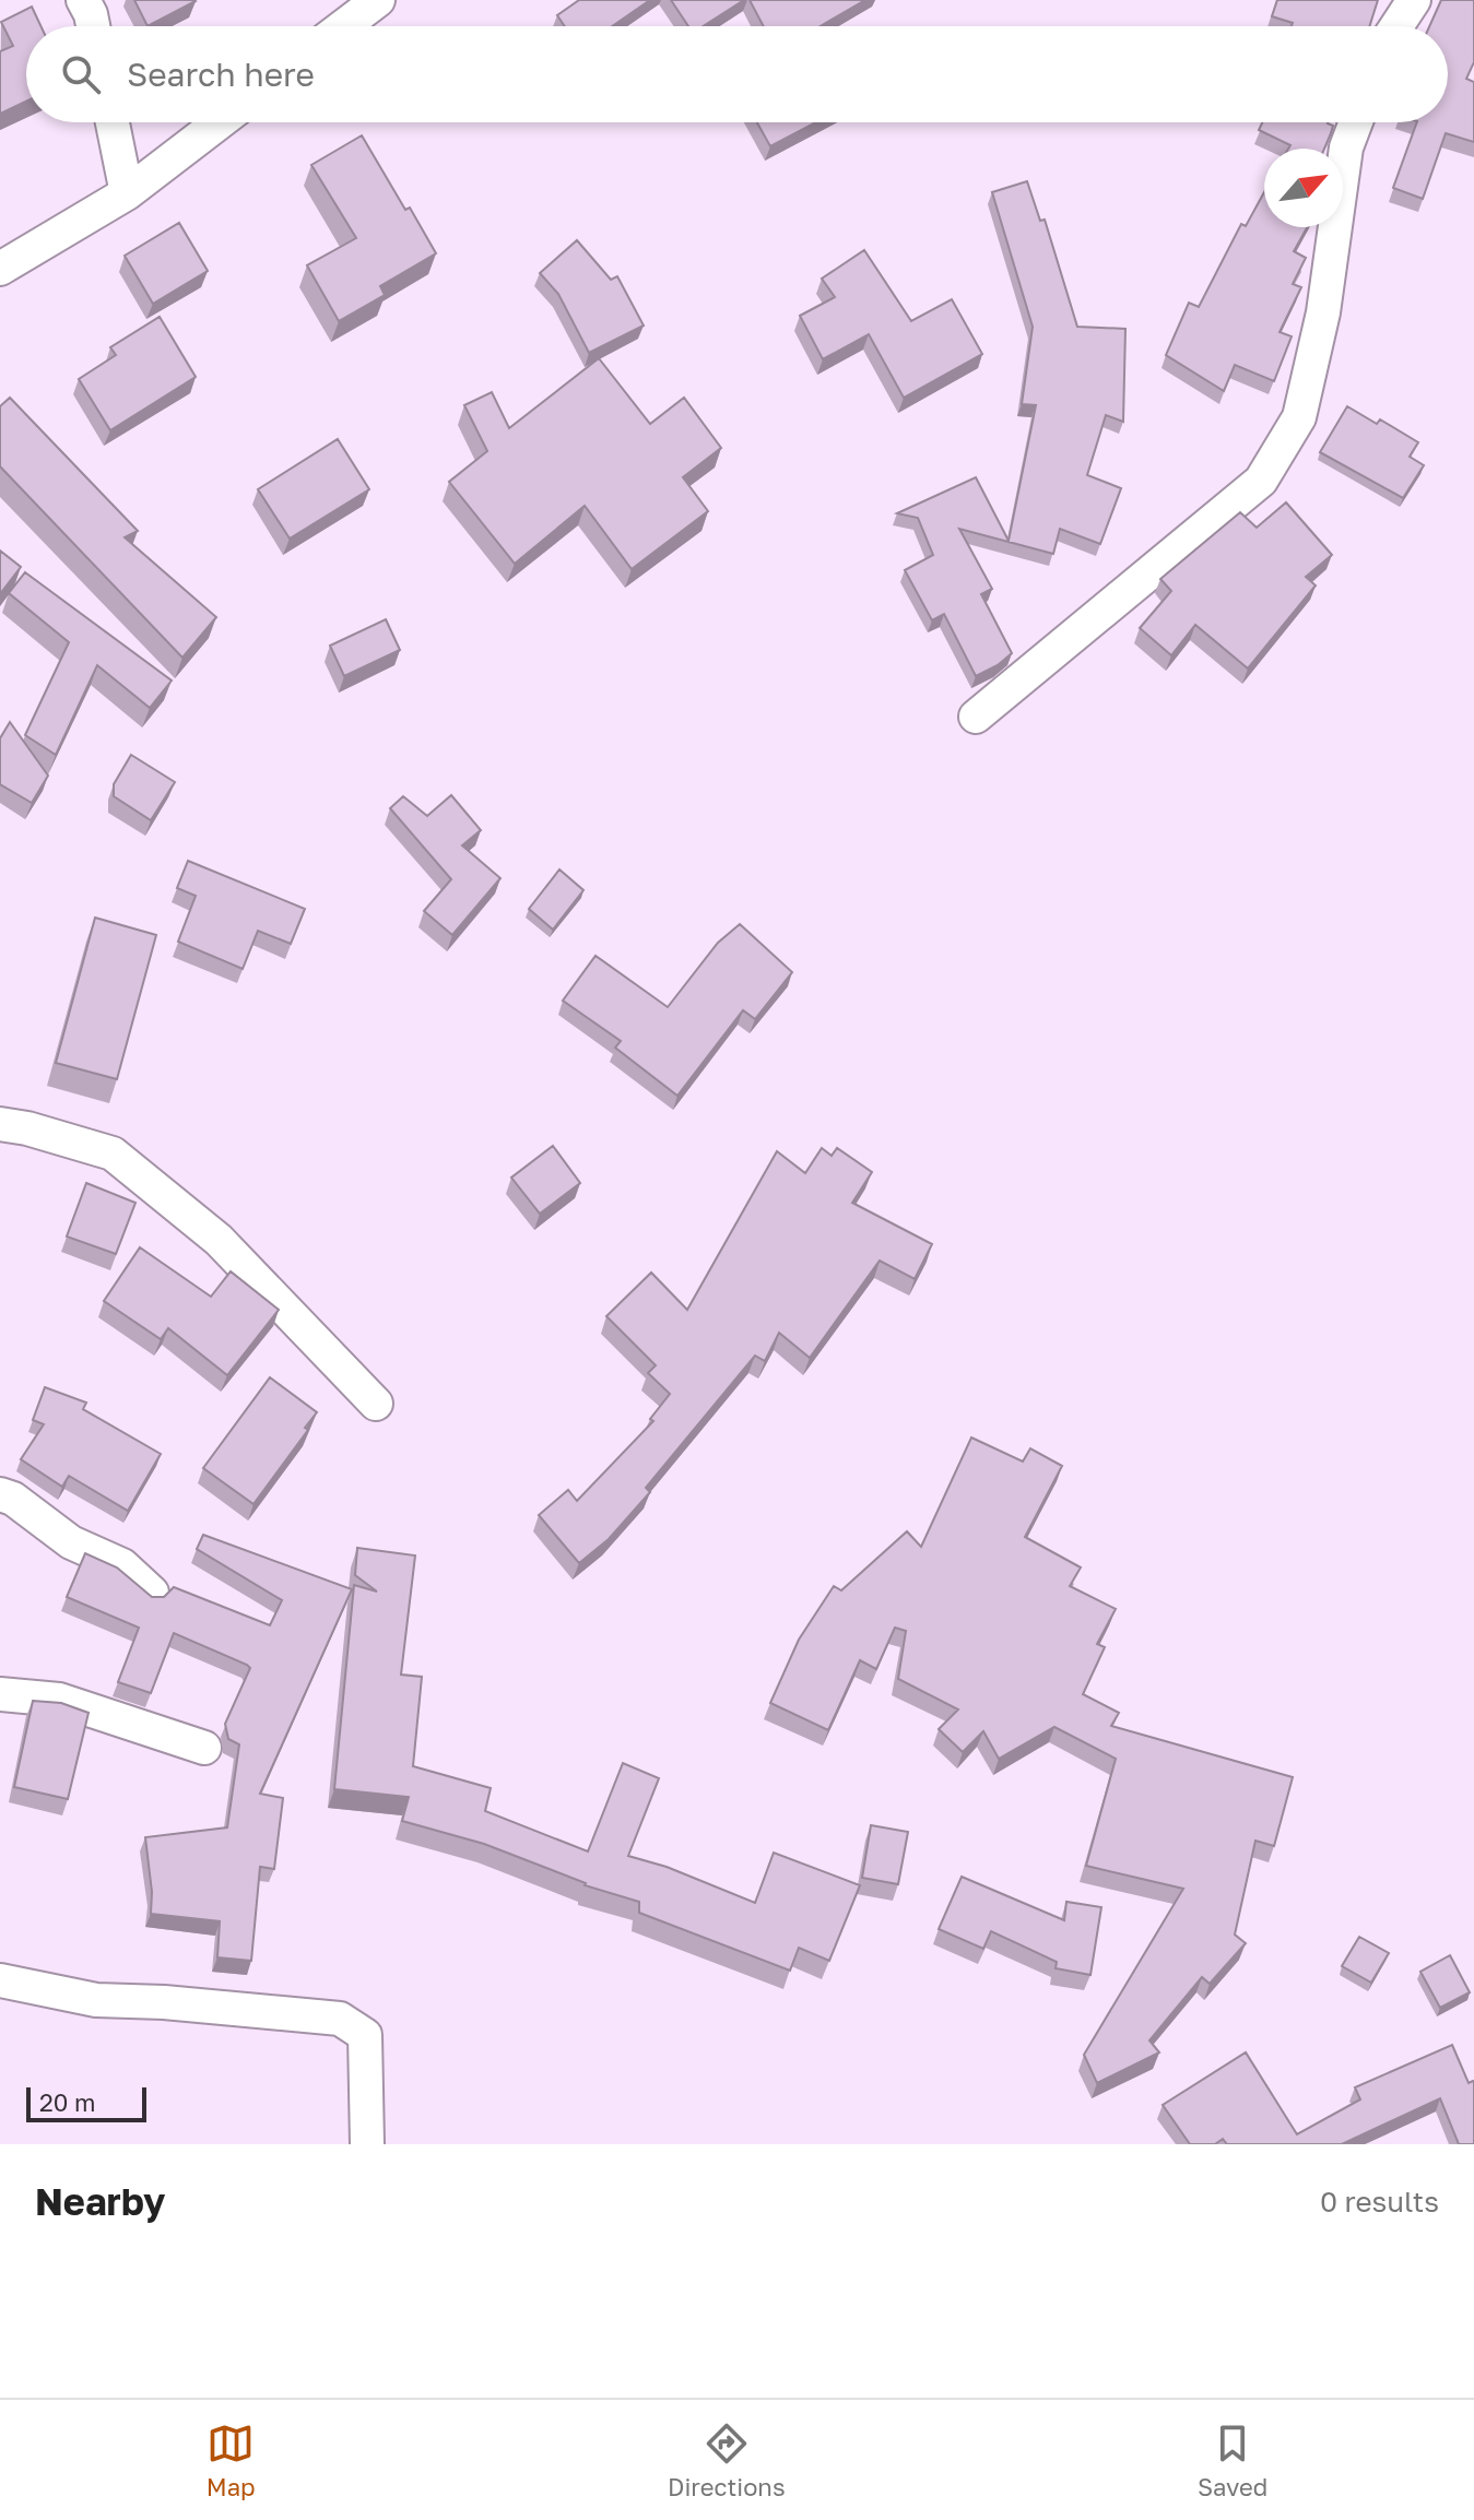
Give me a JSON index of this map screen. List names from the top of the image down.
{
  "scale_bar": "20 m",
  "north": "top right",
  "page": {
    "search": "Search here",
    "scale": "20 m",
    "heading": ["Nearby", "0 results"],
    "nav": ["Map", "Directions", "Saved"]
  }
}
